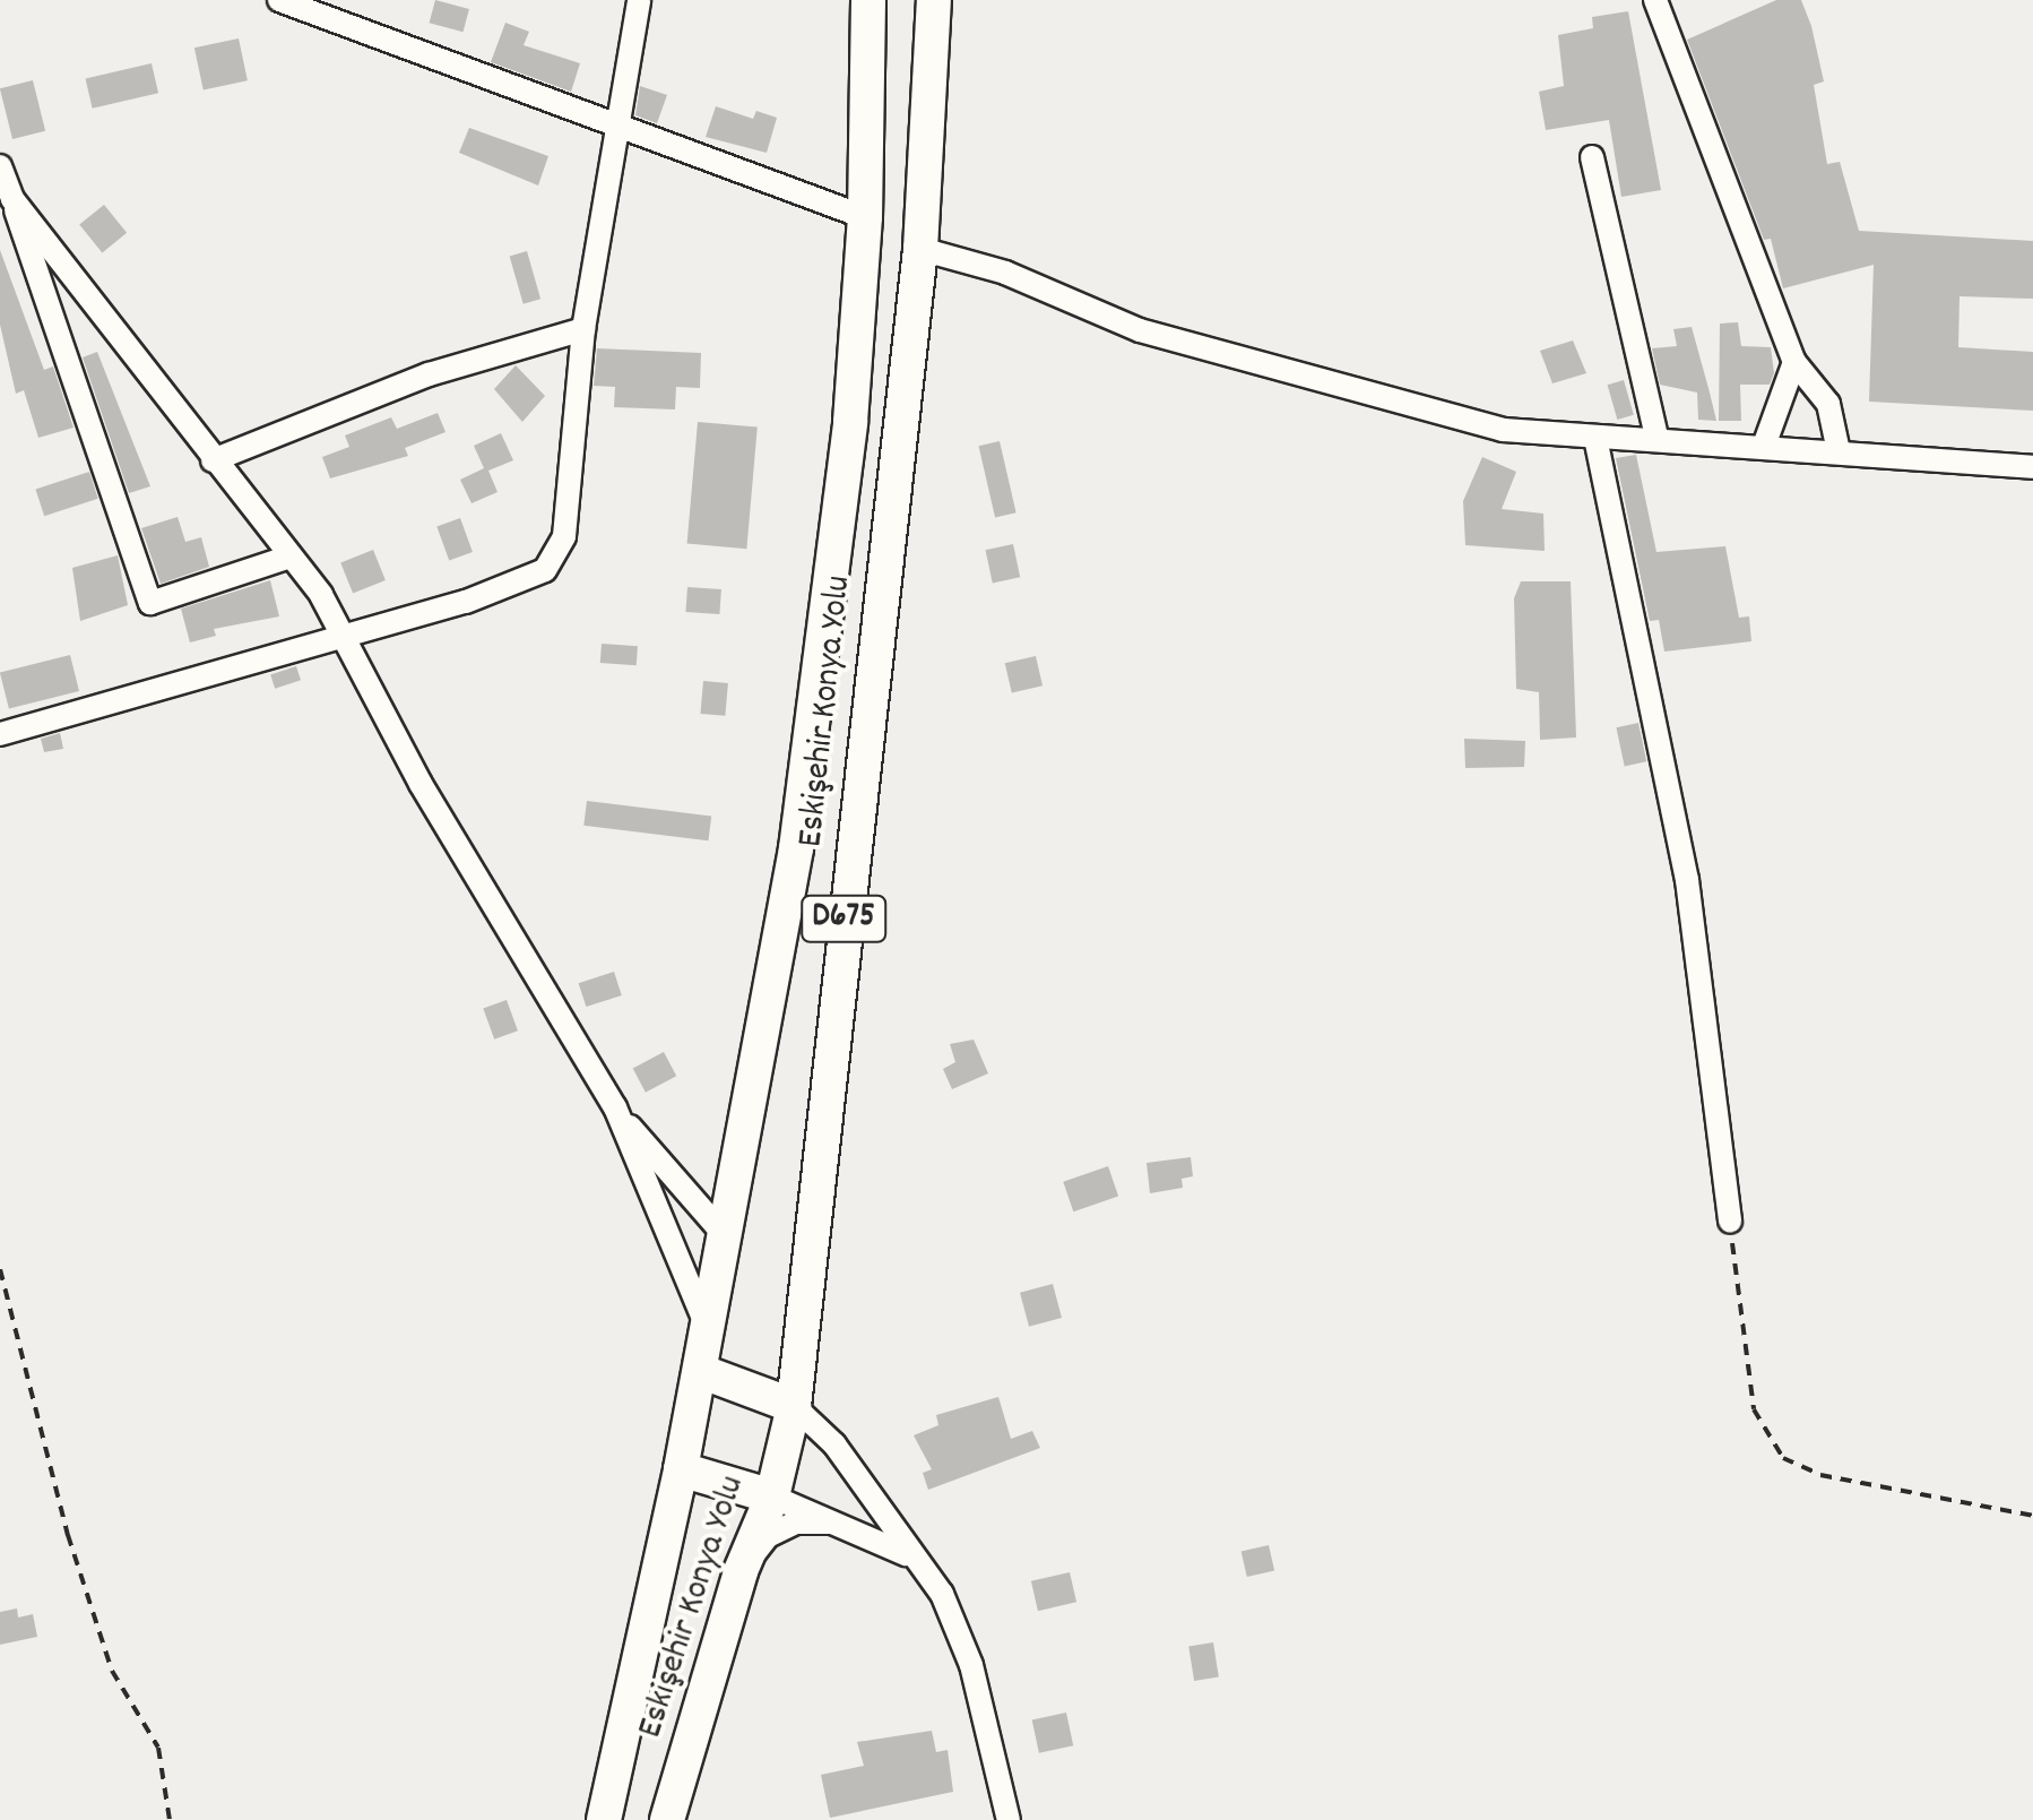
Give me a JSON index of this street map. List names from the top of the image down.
{
  "streets": {
    "highway": ["Eskişehir Konya Yolu", "D675"]
  }
}
